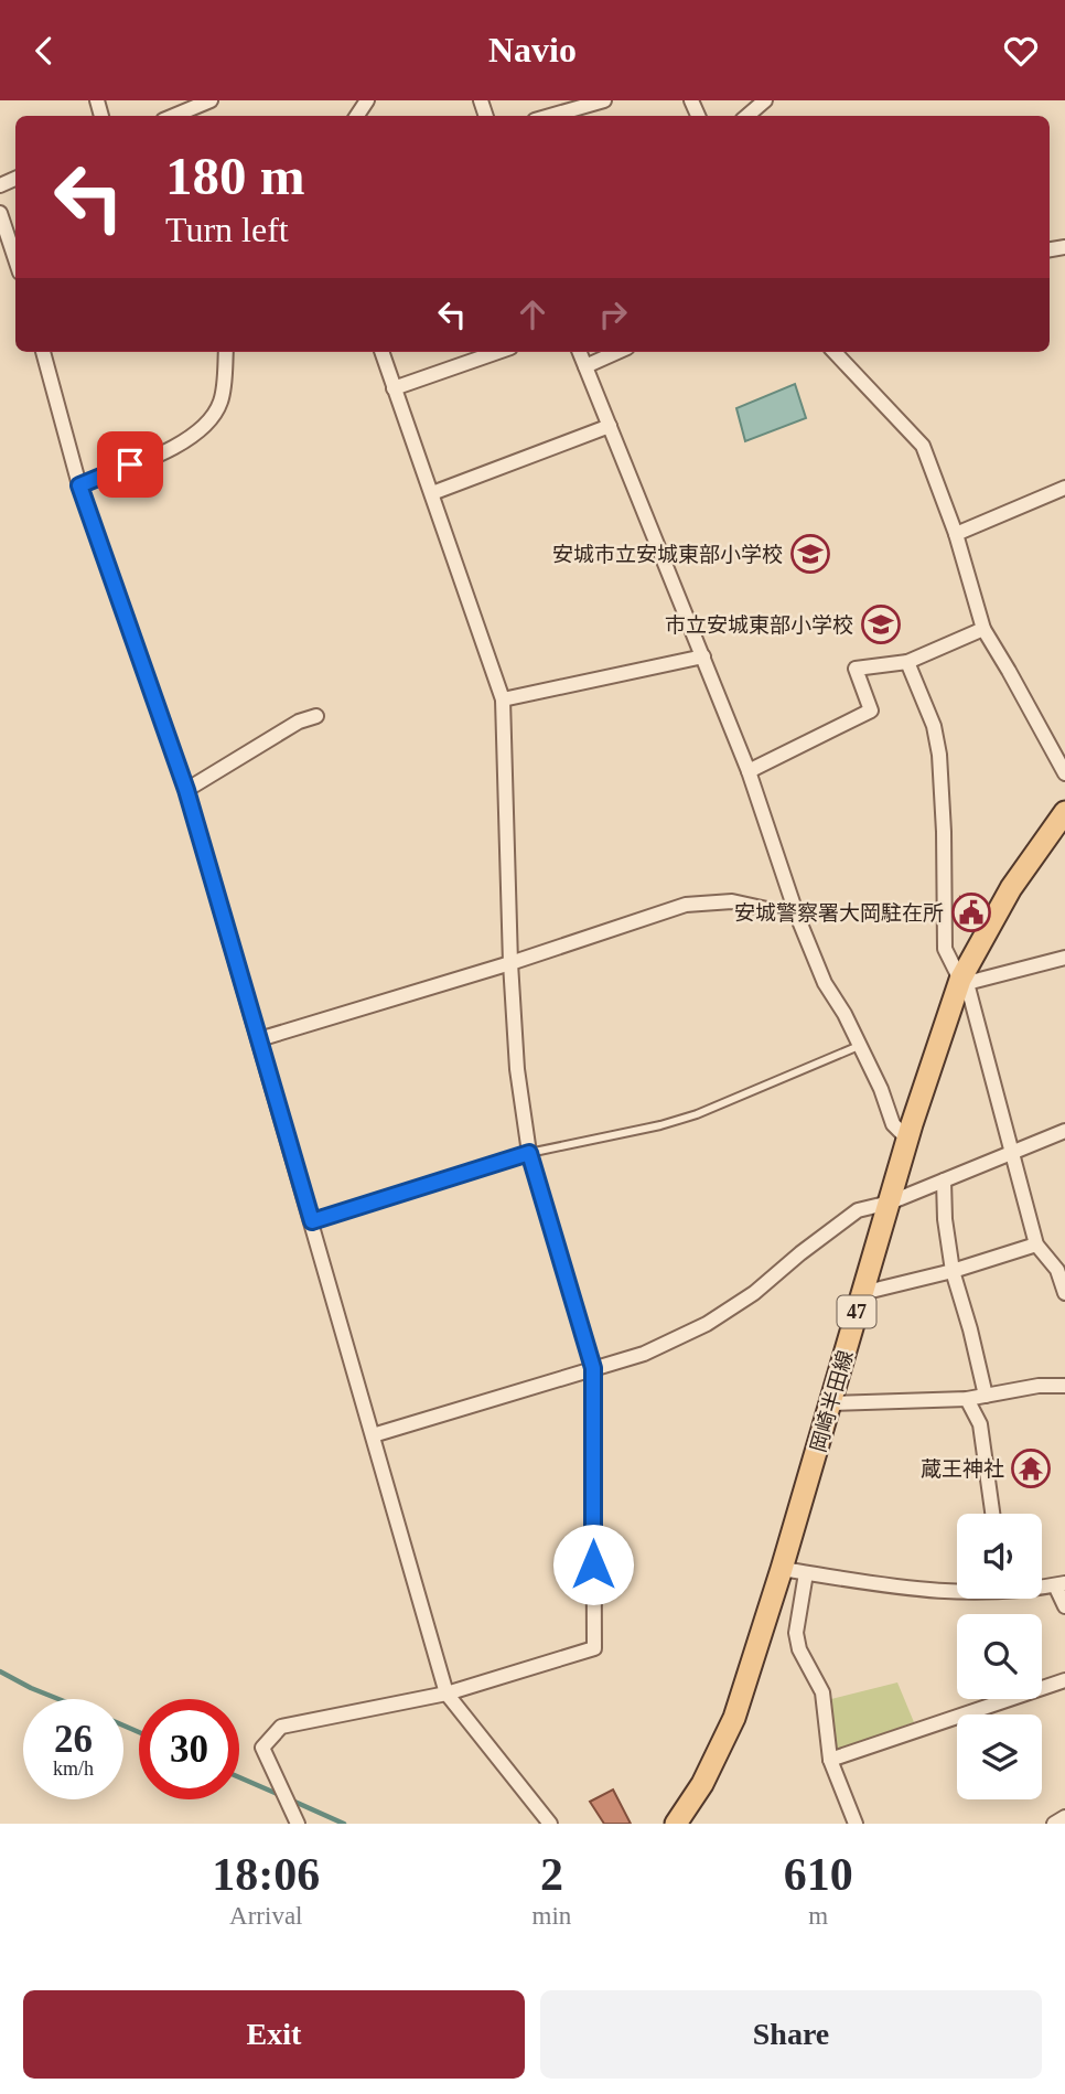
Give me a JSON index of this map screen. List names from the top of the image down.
{
  "streets": {
    "main road": ["47", "岡崎半田線"]
  },
  "places": {
    "school or university": ["安城市立安城東部小学校", "市立安城東部小学校"],
    "public building": ["安城警察署大岡駐在所"],
    "temple": ["蔵王神社"]
  },
  "page": {
    "header": "Navio",
    "turn": ["180 m", "Turn left"],
    "speed": "26 km/h",
    "limit": "30",
    "eta": [
      "18:06",
      "Arrival",
      "2",
      "min",
      "610",
      "m"
    ],
    "buttons": ["Exit", "Share"]
  }
}
